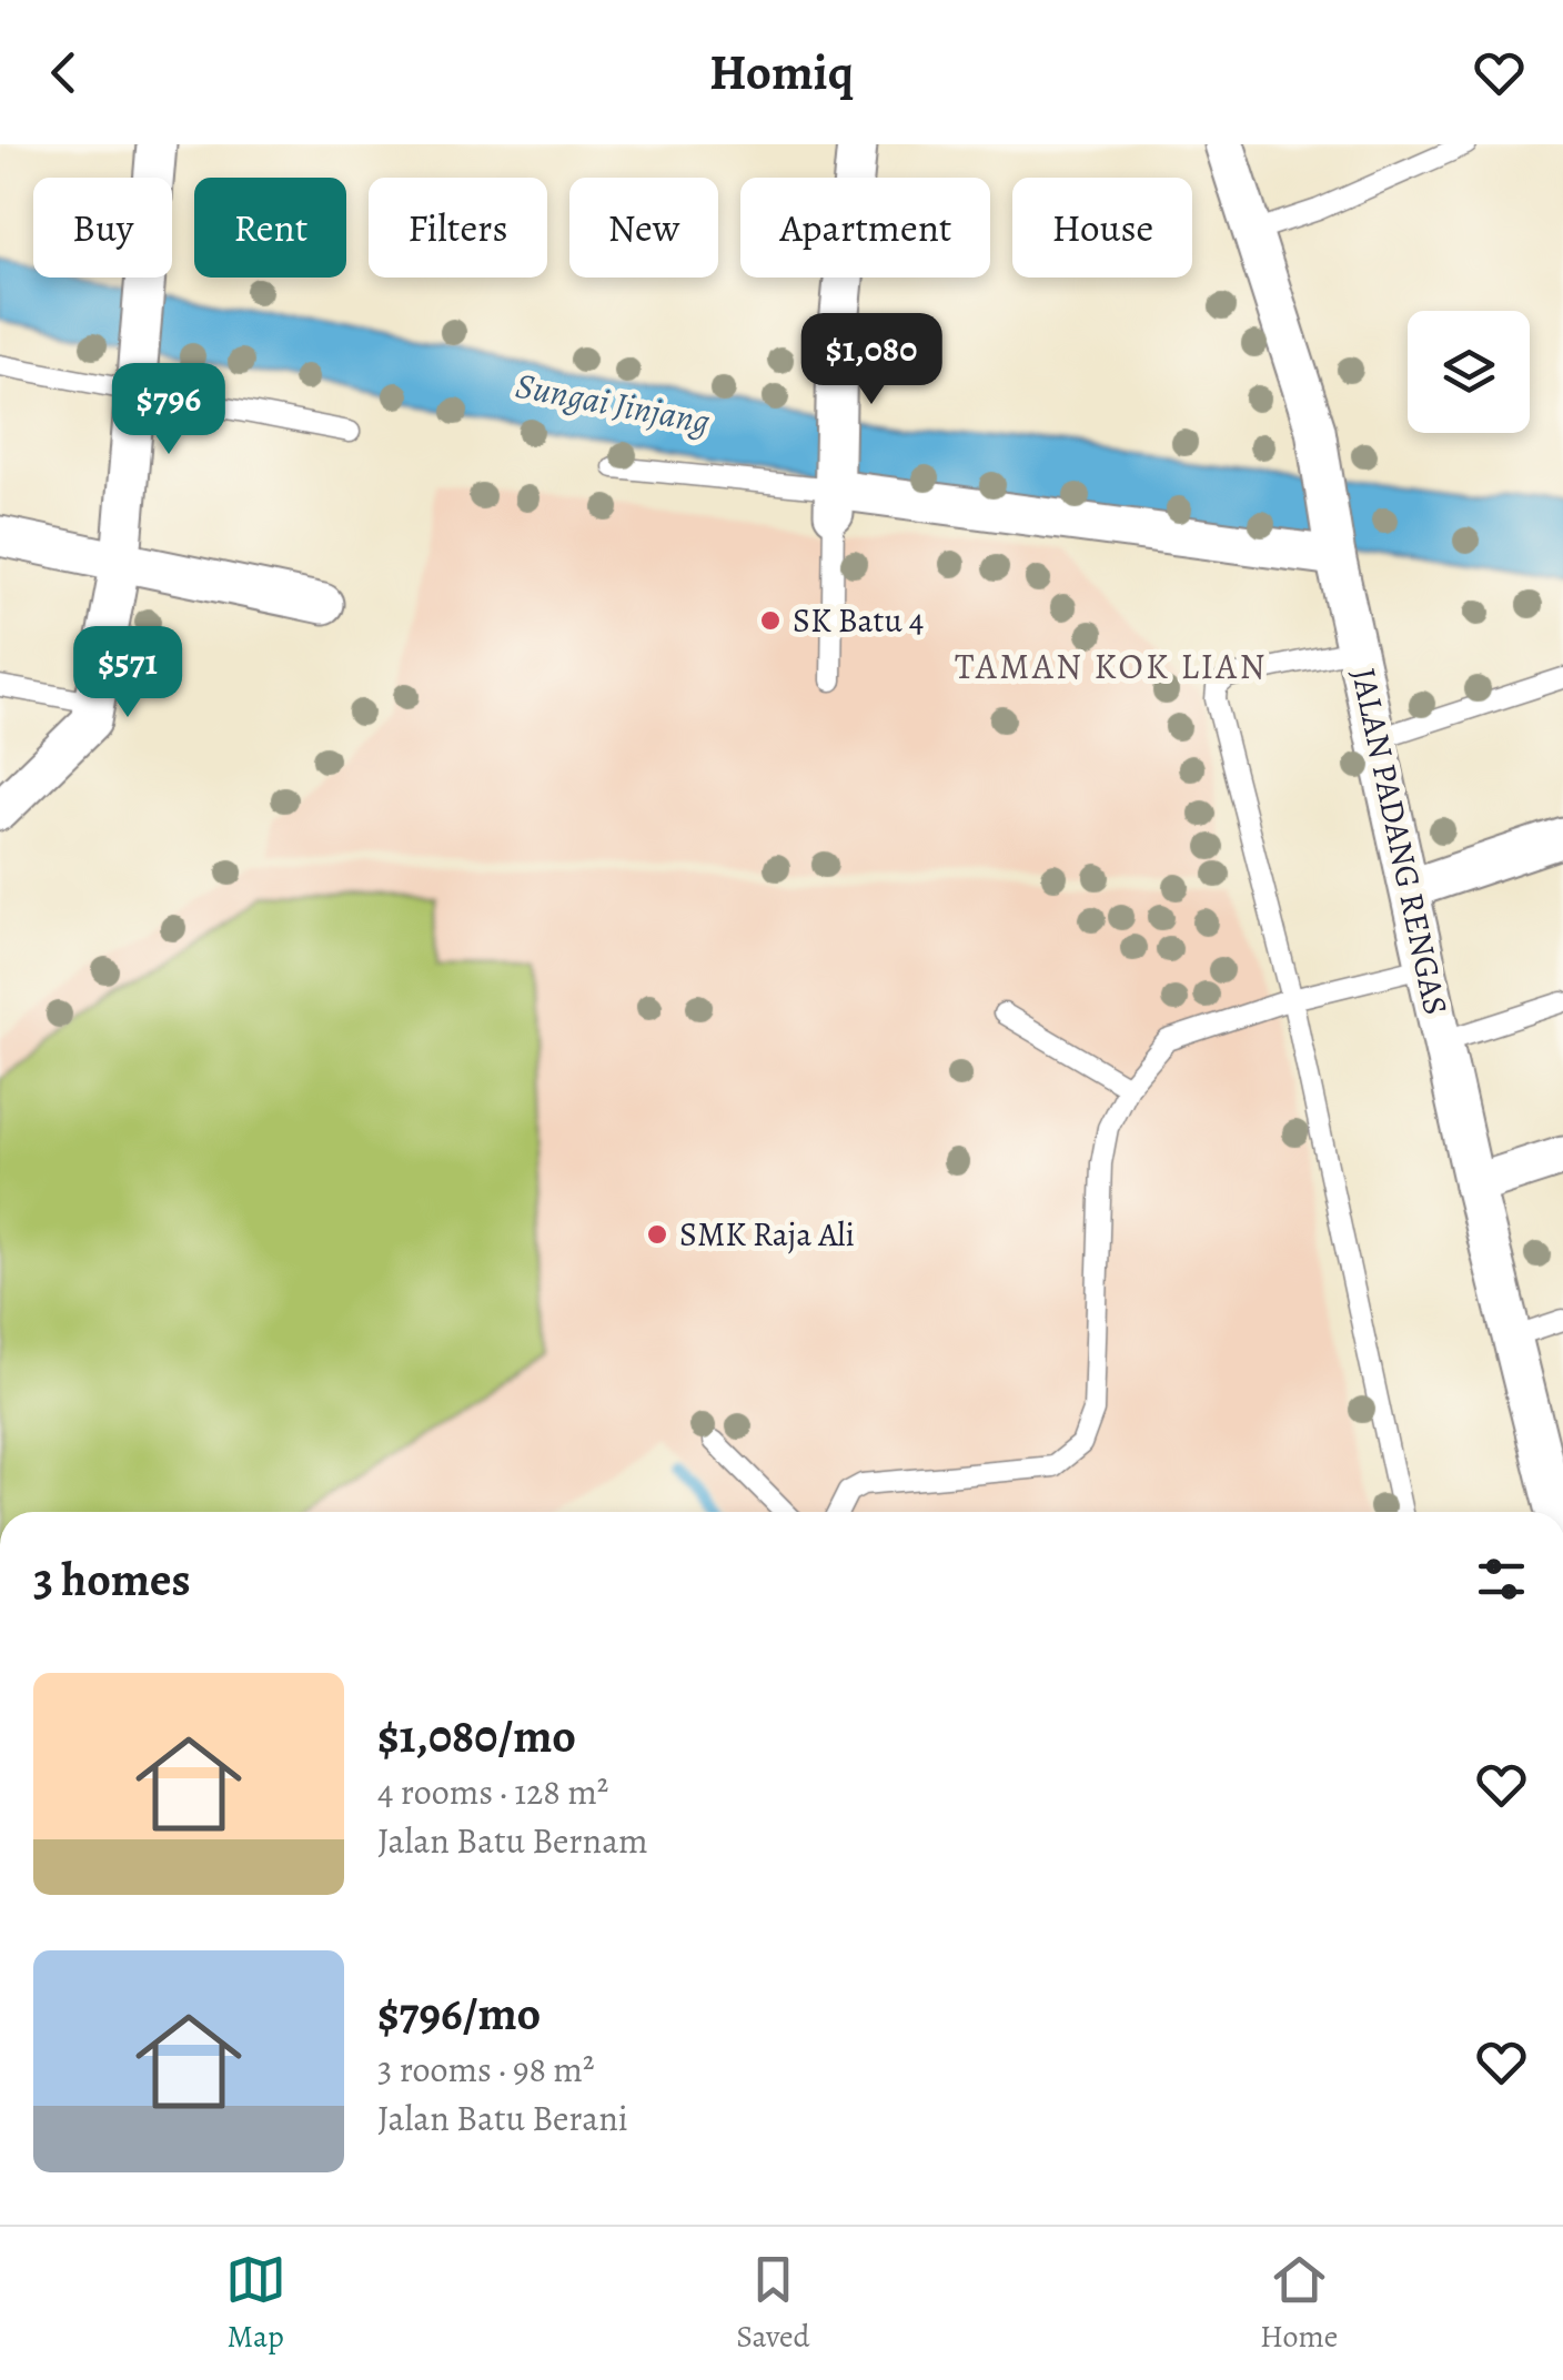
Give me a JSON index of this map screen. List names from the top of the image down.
{
  "streets": {
    "street": ["JALAN PADANG RENGAS"]
  },
  "districts": ["TAMAN KOK LIAN"],
  "water": ["Sungai Jinjang"],
  "places": ["SK Batu 4", "SMK Raja Ali"],
  "page": {
    "header": "Homiq",
    "chip": [
      "Buy",
      "Rent",
      "Filters",
      "New",
      "Apartment",
      "House"
    ],
    "price": ["$1,080", "$796", "$571"],
    "heading": "3 homes",
    "list": [
      {
        "name": "$1,080/mo",
        "note": "4 rooms · 128 m² · Jalan Batu Bernam"
      },
      {
        "name": "$796/mo",
        "note": "3 rooms · 98 m² · Jalan Batu Berani"
      }
    ],
    "tabs": ["Map", "Saved", "Home"]
  }
}
